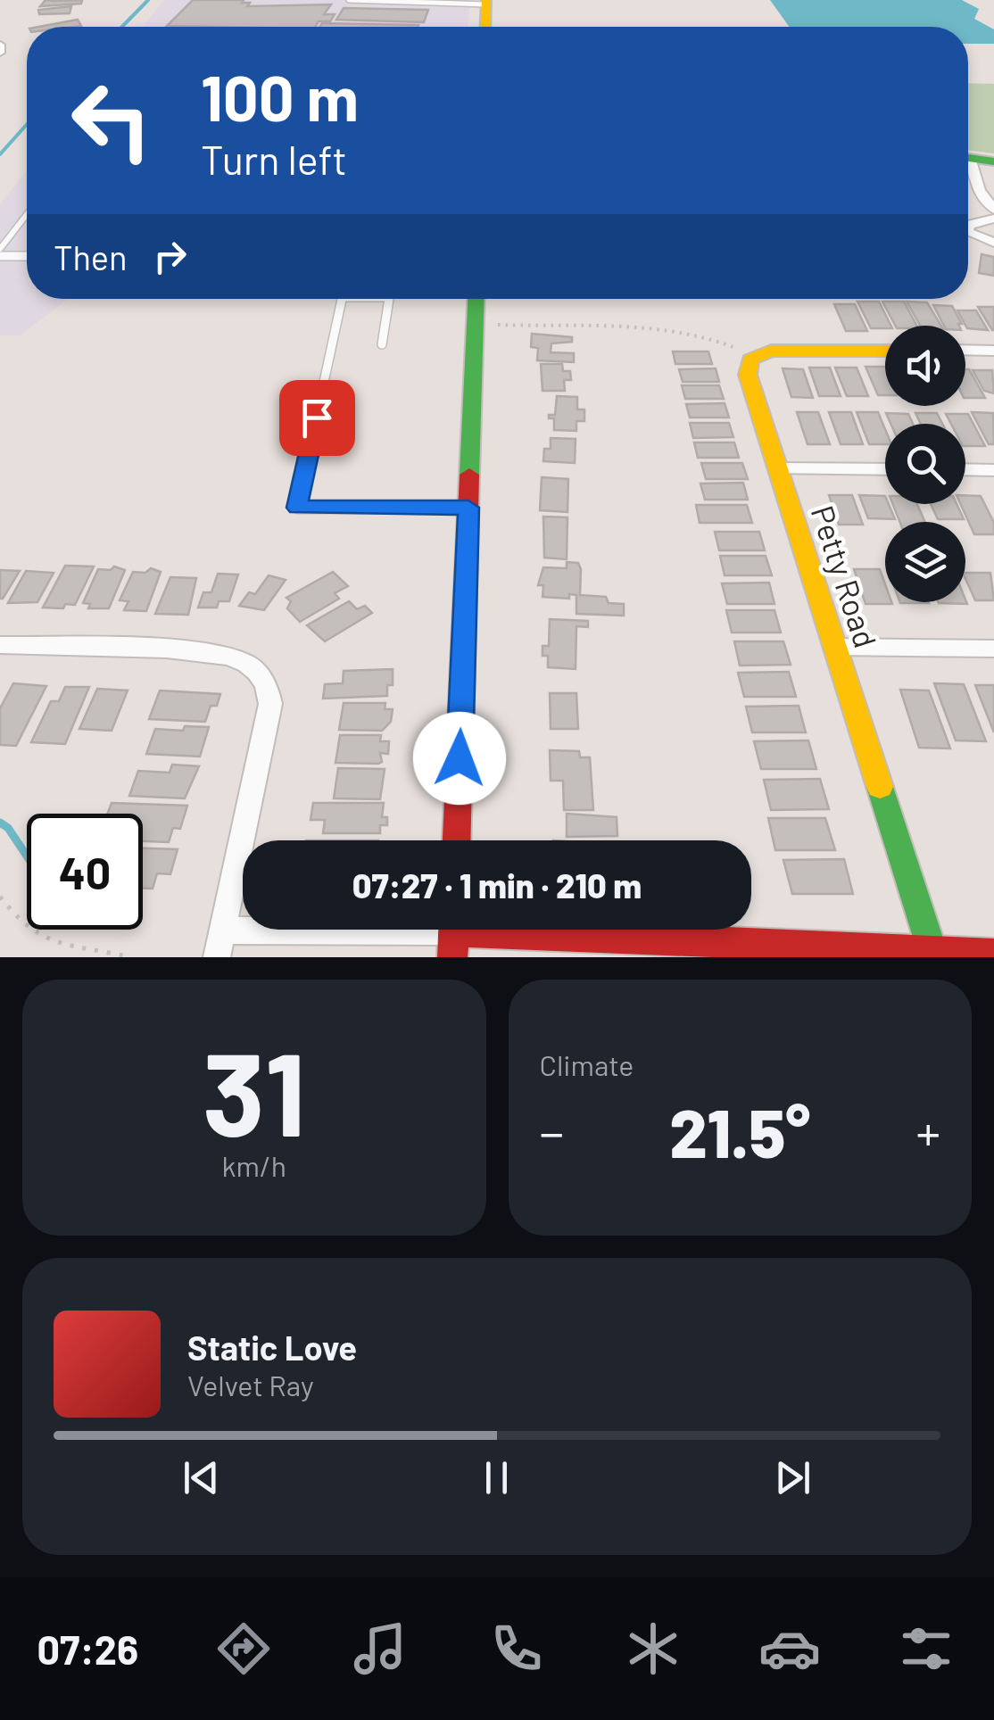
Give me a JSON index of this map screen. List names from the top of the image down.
{
  "streets": {
    "street": ["Petty Road"]
  },
  "page": {
    "turn": ["100 m", "Turn left"],
    "then": "Then",
    "limit": "40",
    "trip": "07:27 · 1 min · 210 m",
    "tile": [
      ["31", "km/h"],
      "Climate"
    ],
    "heat": ["−", "21.5°", "+"],
    "song": ["Static Love", "Velvet Ray"],
    "tabs": "07:26"
  }
}
